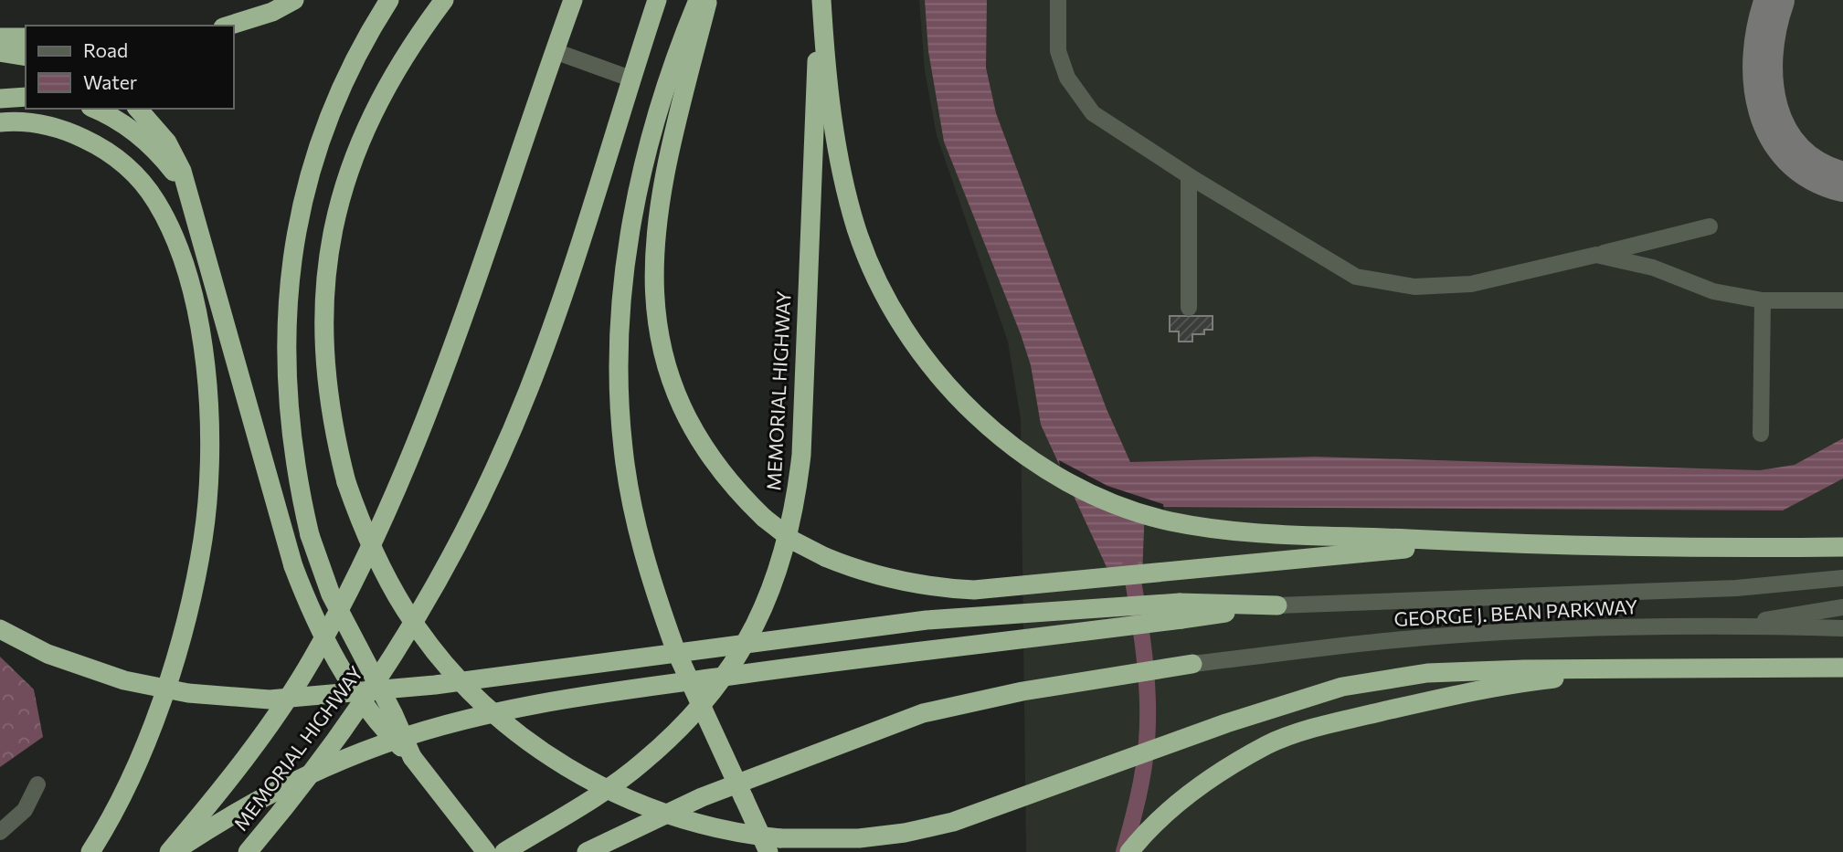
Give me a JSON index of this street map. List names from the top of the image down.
{
  "streets": {
    "highway": ["MEMORIAL HIGHWAY"],
    "street": ["GEORGE J. BEAN PARKWAY"]
  },
  "legend": ["Road", "Water"]
}
